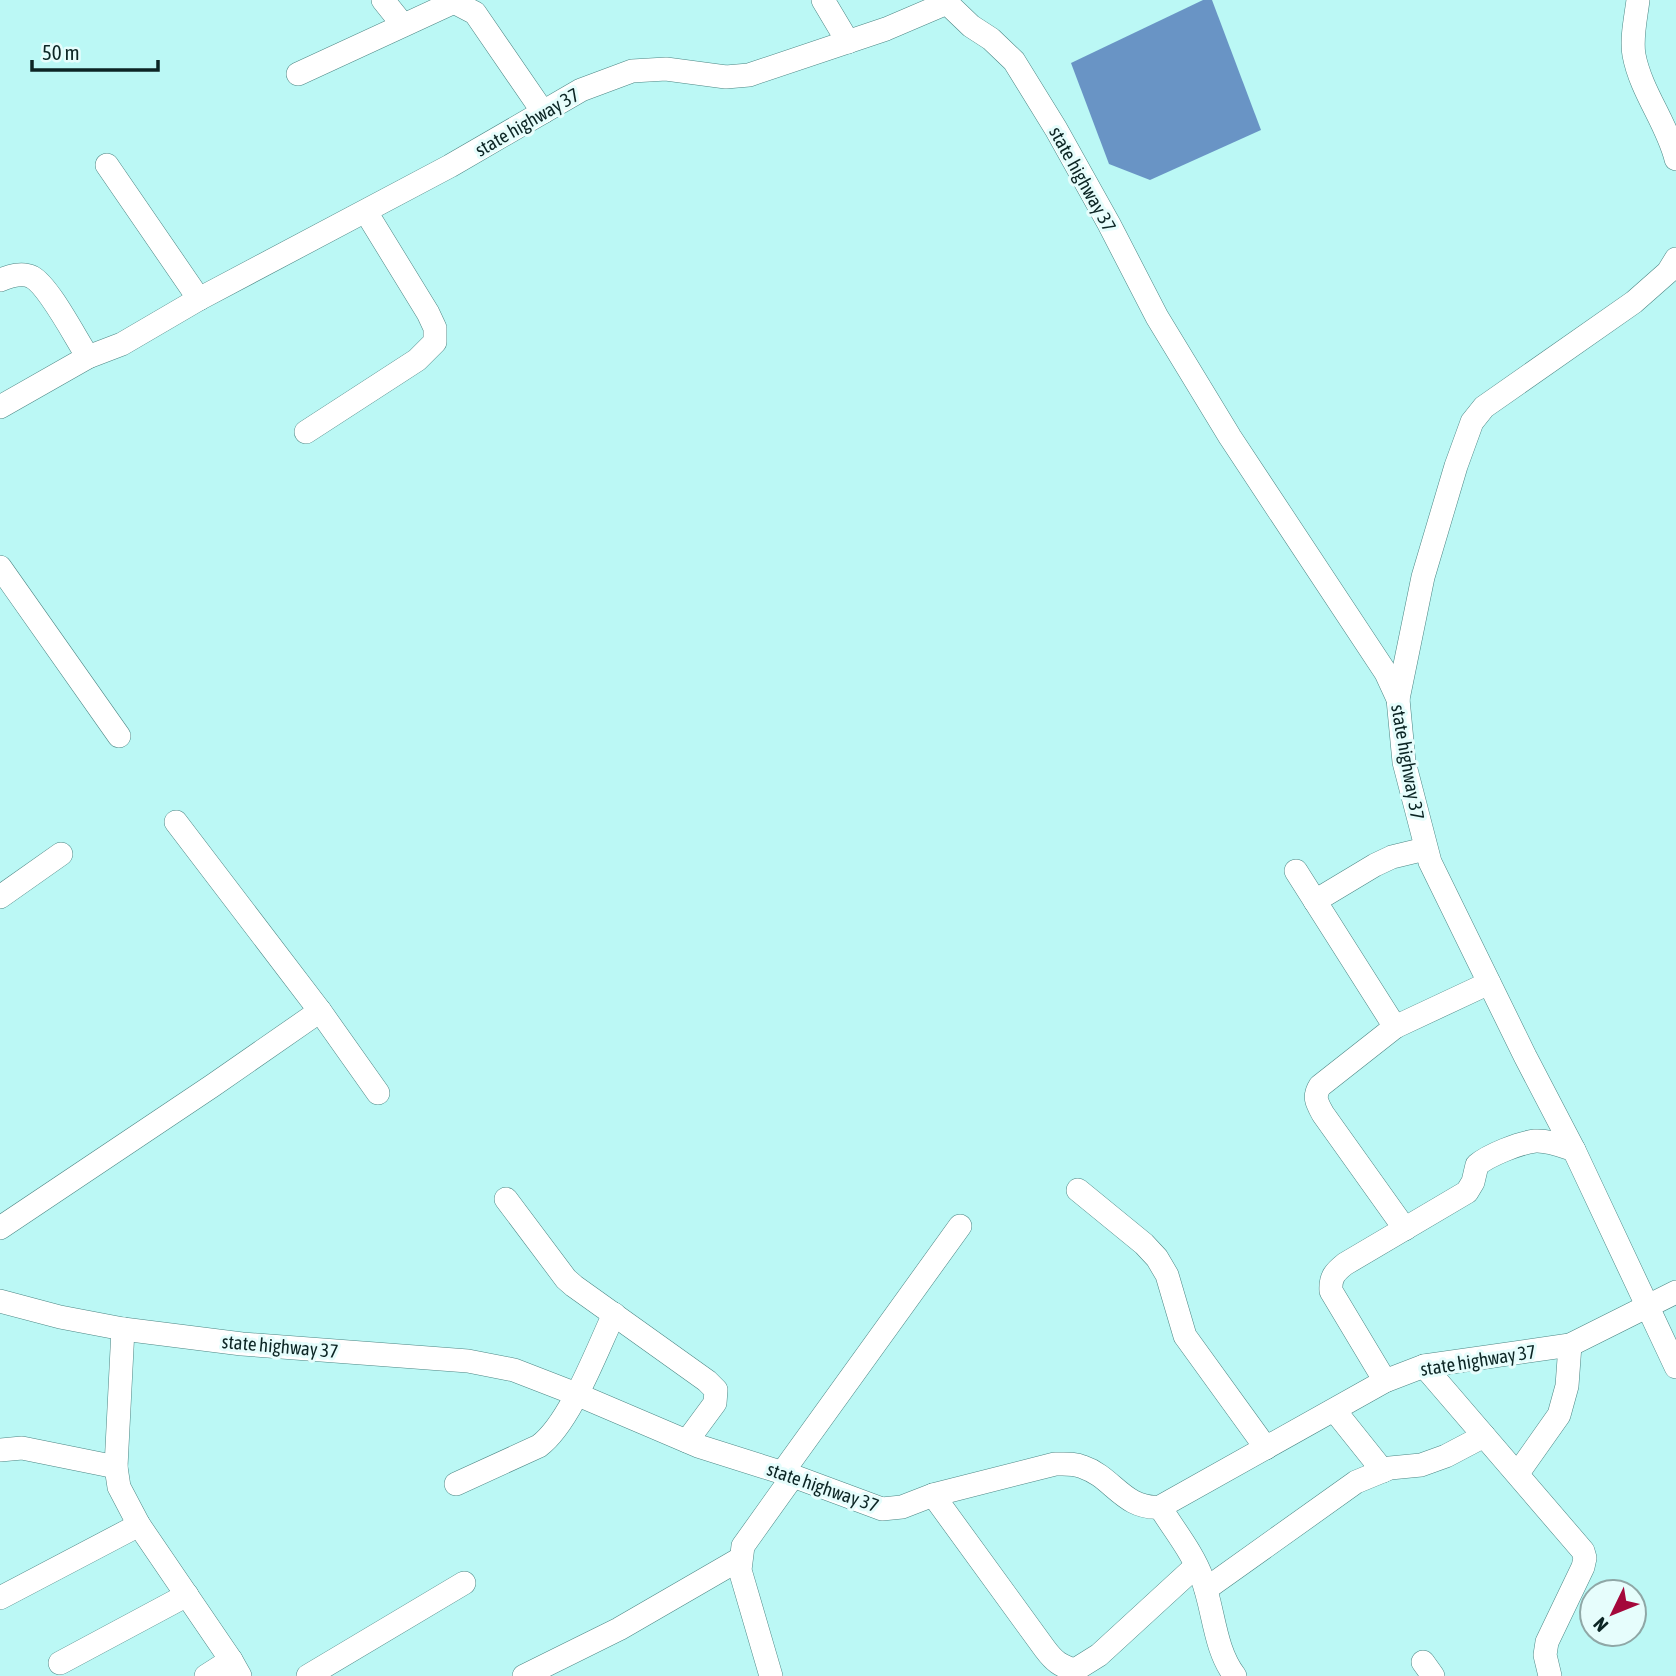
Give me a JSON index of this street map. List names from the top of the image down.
{
  "streets": {
    "street": ["state highway 37"]
  },
  "scale_bar": "50 m",
  "north": "bottom left"
}
